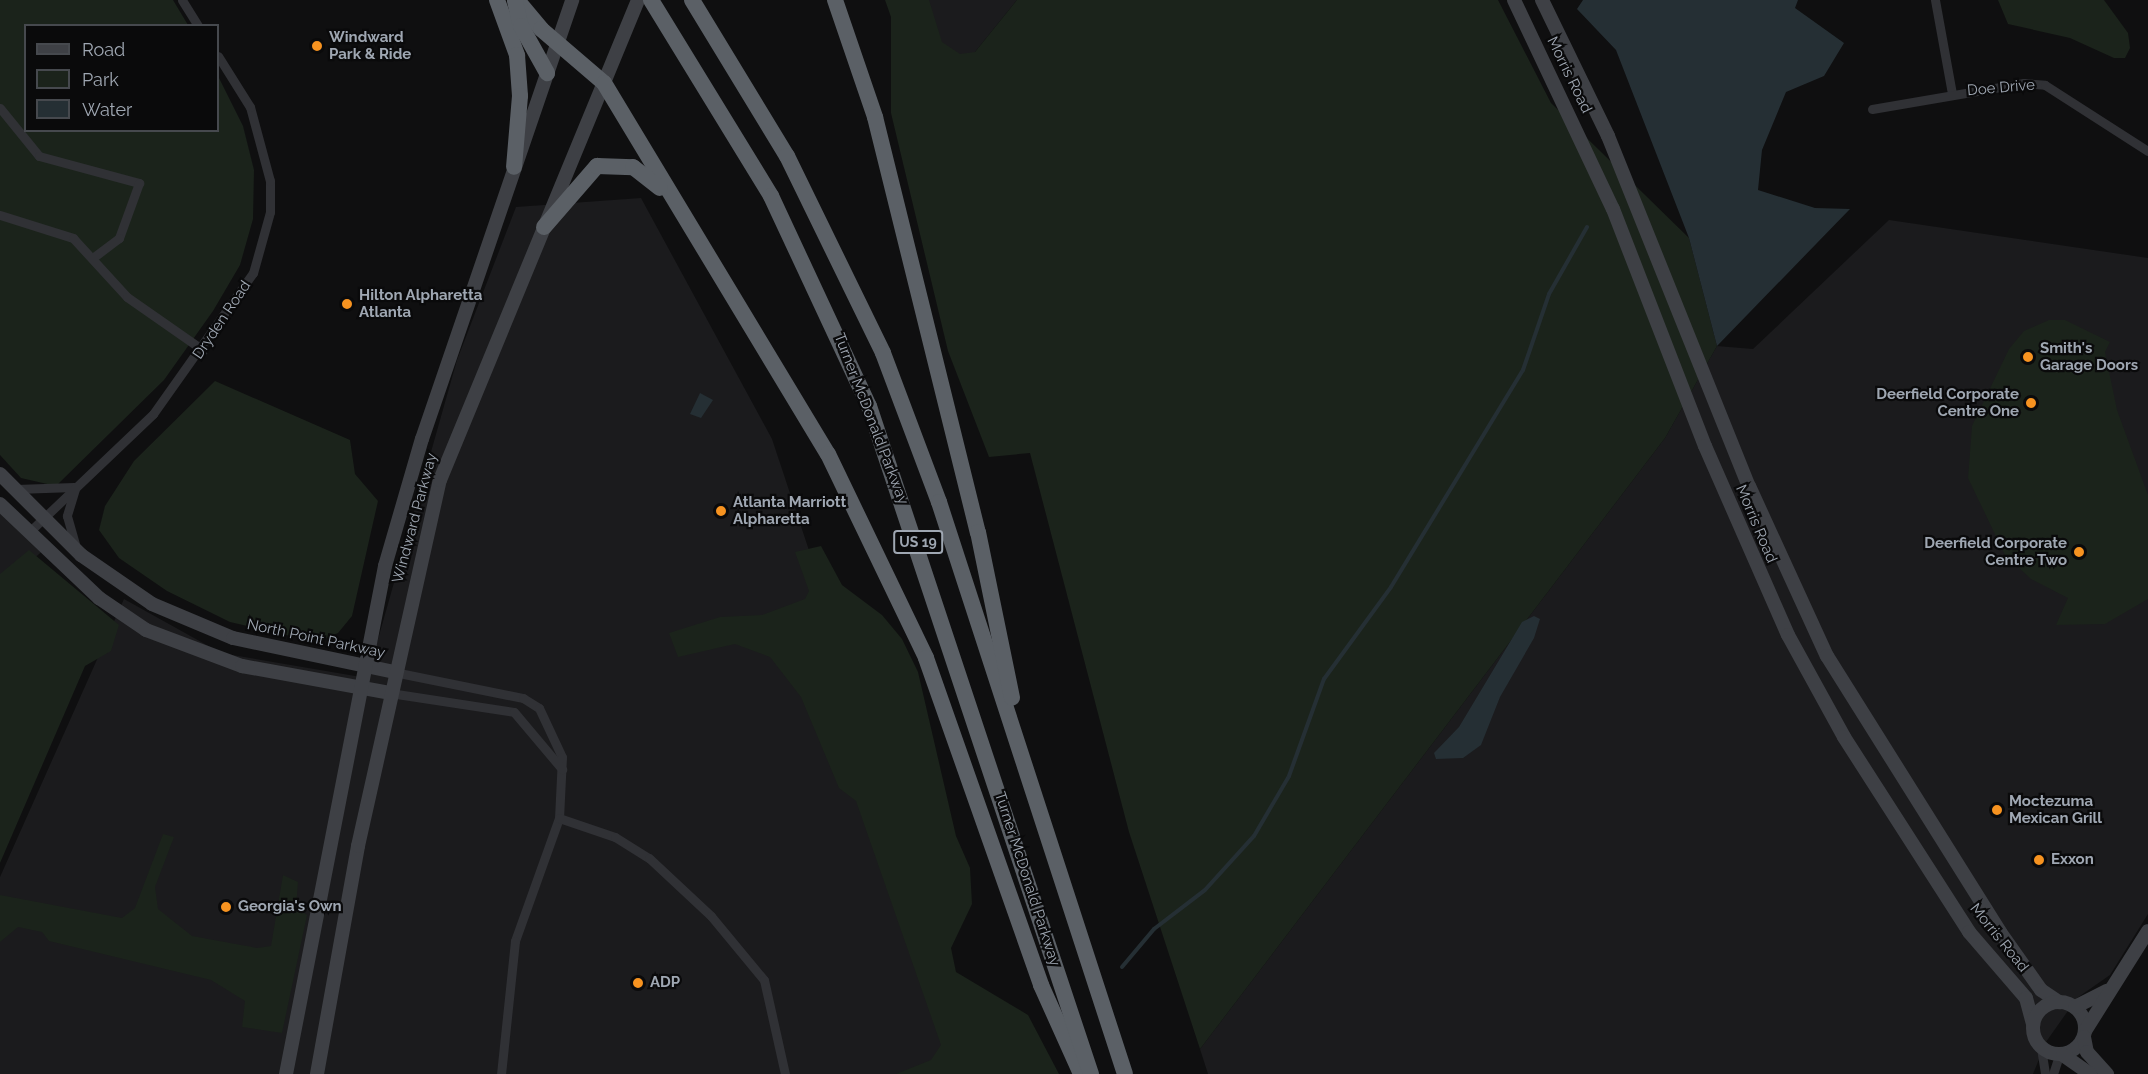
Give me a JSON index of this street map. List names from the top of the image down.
{
  "streets": {
    "highway": ["Turner McDonald Parkway", "US 19"],
    "street": [
      "Morris Road",
      "Doe Drive",
      "Dryden Road",
      "Windward Parkway",
      "North Point Parkway"
    ]
  },
  "crossings": [
    ["Dryden Road", "North Point Parkway"],
    ["Windward Parkway", "North Point Parkway"]
  ],
  "places": [
    "Windward Park & Ride",
    "Hilton Alpharetta Atlanta",
    "Smith's Garage Doors",
    "Deerfield Corporate Centre One",
    "Atlanta Marriott Alpharetta",
    "Deerfield Corporate Centre Two",
    "Moctezuma Mexican Grill",
    "Exxon",
    "Georgia's Own",
    "ADP"
  ],
  "legend": ["Road", "Park", "Water"]
}
